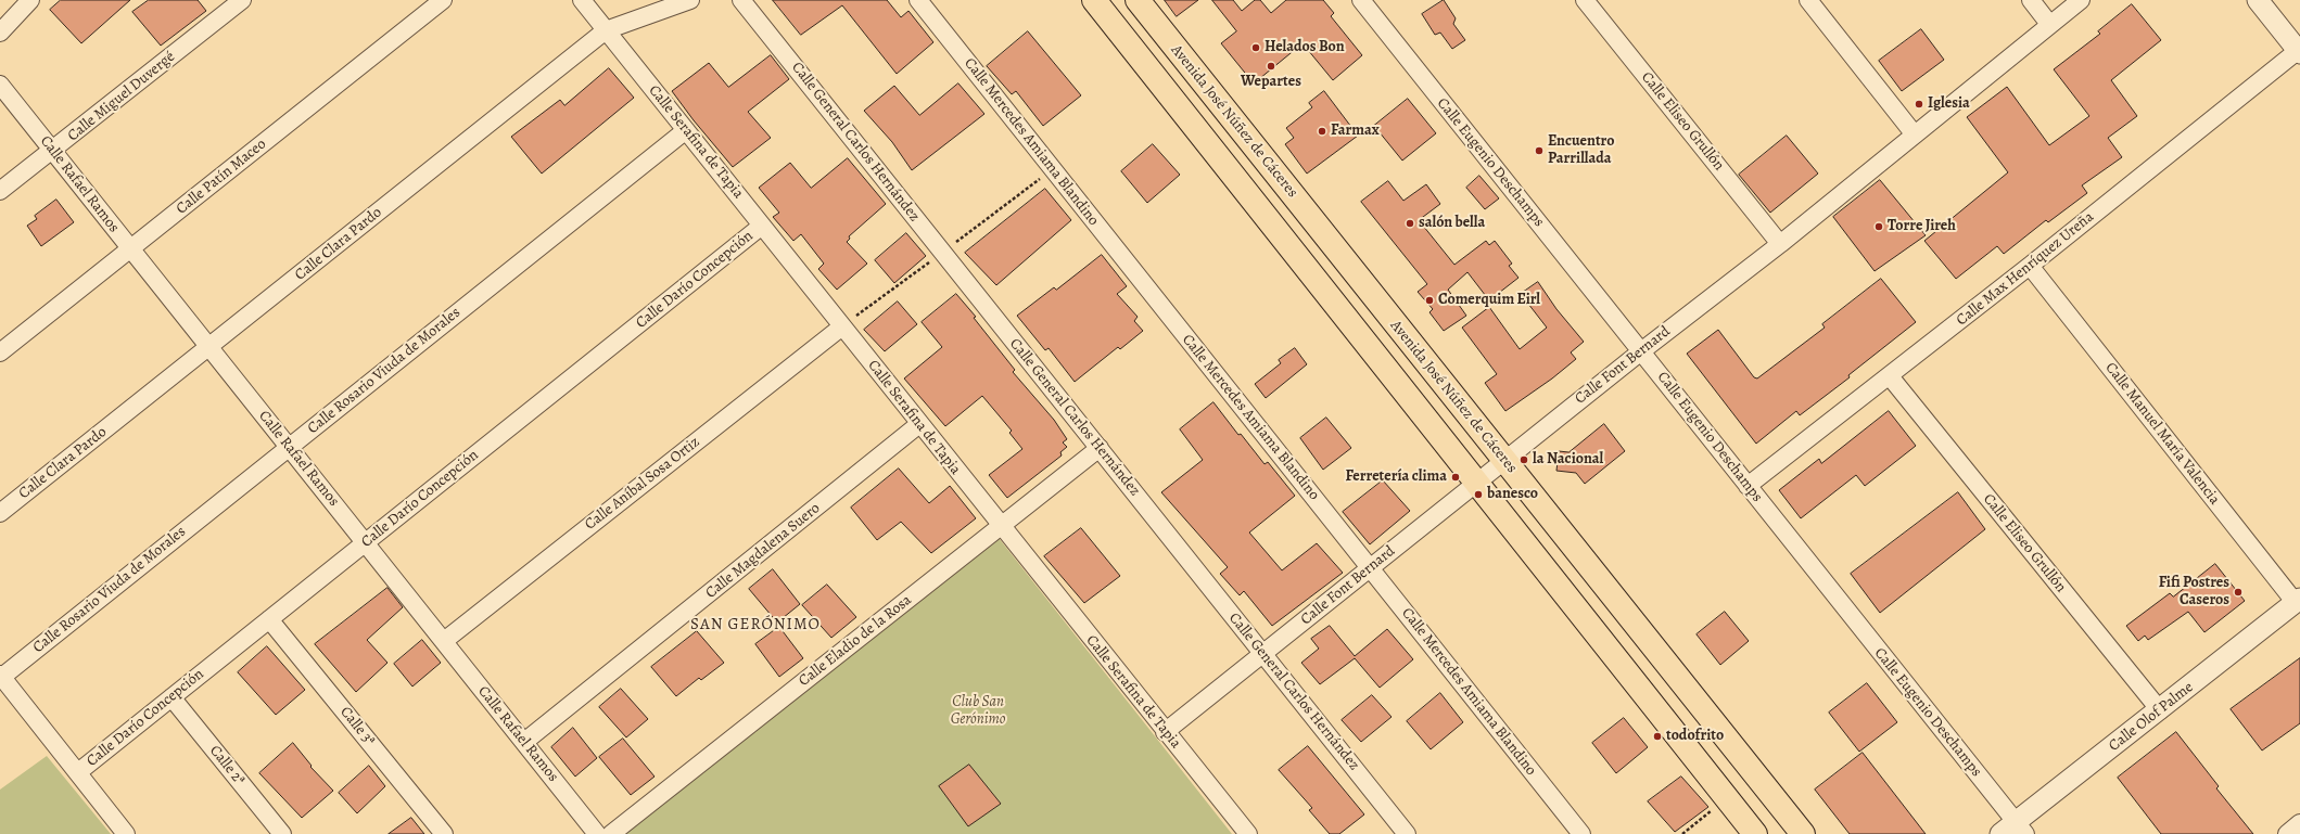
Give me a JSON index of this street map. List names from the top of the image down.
{
  "streets": {
    "main road": ["Avenida José Núñez de Cáceres"],
    "street": [
      "Calle Miguel Duvergé",
      "Calle Eliseo Grullón",
      "Calle Serafina de Tapia",
      "Calle General Carlos Hernández",
      "Calle Mercedes Amiama Blandino",
      "Calle Eugenio Deschamps",
      "Calle Patín Maceo",
      "Calle Rafael Ramos",
      "Calle Clara Pardo",
      "Calle Max Henríquez Ureña",
      "Calle Darío Concepción",
      "Calle Font Bernard",
      "Calle Rosario Viuda de Morales",
      "Calle Manuel María Valencia",
      "Calle Aníbal Sosa Ortiz",
      "Calle Magdalena Suero",
      "Calle Eladio de la Rosa",
      "Calle Olof Palme",
      "Calle 3ª",
      "Calle 2ª"
    ]
  },
  "crossings": [
    ["Calle Miguel Duvergé", "Calle Rafael Ramos"],
    ["Avenida José Núñez de Cáceres", "Calle Font Bernard"],
    ["Calle Eliseo Grullón", "Calle Max Henríquez Ureña"],
    ["Calle Eliseo Grullón", "Calle Font Bernard"],
    ["Calle Eliseo Grullón", "Calle Olof Palme"],
    ["Calle Serafina de Tapia", "Calle Clara Pardo"],
    ["Calle Serafina de Tapia", "Calle Darío Concepción"],
    ["Calle Serafina de Tapia", "Calle Font Bernard"],
    ["Calle Serafina de Tapia", "Calle Rosario Viuda de Morales"],
    ["Calle Serafina de Tapia", "Calle Aníbal Sosa Ortiz"],
    ["Calle Serafina de Tapia", "Calle Magdalena Suero"],
    ["Calle Serafina de Tapia", "Calle Eladio de la Rosa"],
    ["Calle General Carlos Hernández", "Calle Font Bernard"],
    ["Calle General Carlos Hernández", "Calle Eladio de la Rosa"],
    ["Calle Mercedes Amiama Blandino", "Calle Font Bernard"],
    ["Calle Eugenio Deschamps", "Calle Max Henríquez Ureña"],
    ["Calle Eugenio Deschamps", "Calle Font Bernard"],
    ["Calle Eugenio Deschamps", "Calle Olof Palme"],
    ["Calle Patín Maceo", "Calle Rafael Ramos"],
    ["Calle Rafael Ramos", "Calle Clara Pardo"],
    ["Calle Rafael Ramos", "Calle Darío Concepción"],
    ["Calle Rafael Ramos", "Calle Rosario Viuda de Morales"],
    ["Calle Rafael Ramos", "Calle Aníbal Sosa Ortiz"],
    ["Calle Rafael Ramos", "Calle Magdalena Suero"],
    ["Calle Max Henríquez Ureña", "Calle Manuel María Valencia"],
    ["Calle Darío Concepción", "Calle 3ª"],
    ["Calle Darío Concepción", "Calle 2ª"],
    ["Calle Manuel María Valencia", "Calle Olof Palme"]
  ],
  "districts": ["SAN GERÓNIMO"],
  "parks": ["Club San Gerónimo"],
  "places": [
    "Helados Bon",
    "Wepartes",
    "Iglesia",
    "Farmax",
    "Encuentro Parrillada",
    "salón bella",
    "Torre Jireh",
    "Comerquim Eirl",
    "la Nacional",
    "Ferretería clima",
    "banesco",
    "Fifi Postres Caseros",
    "todofrito"
  ]
}
